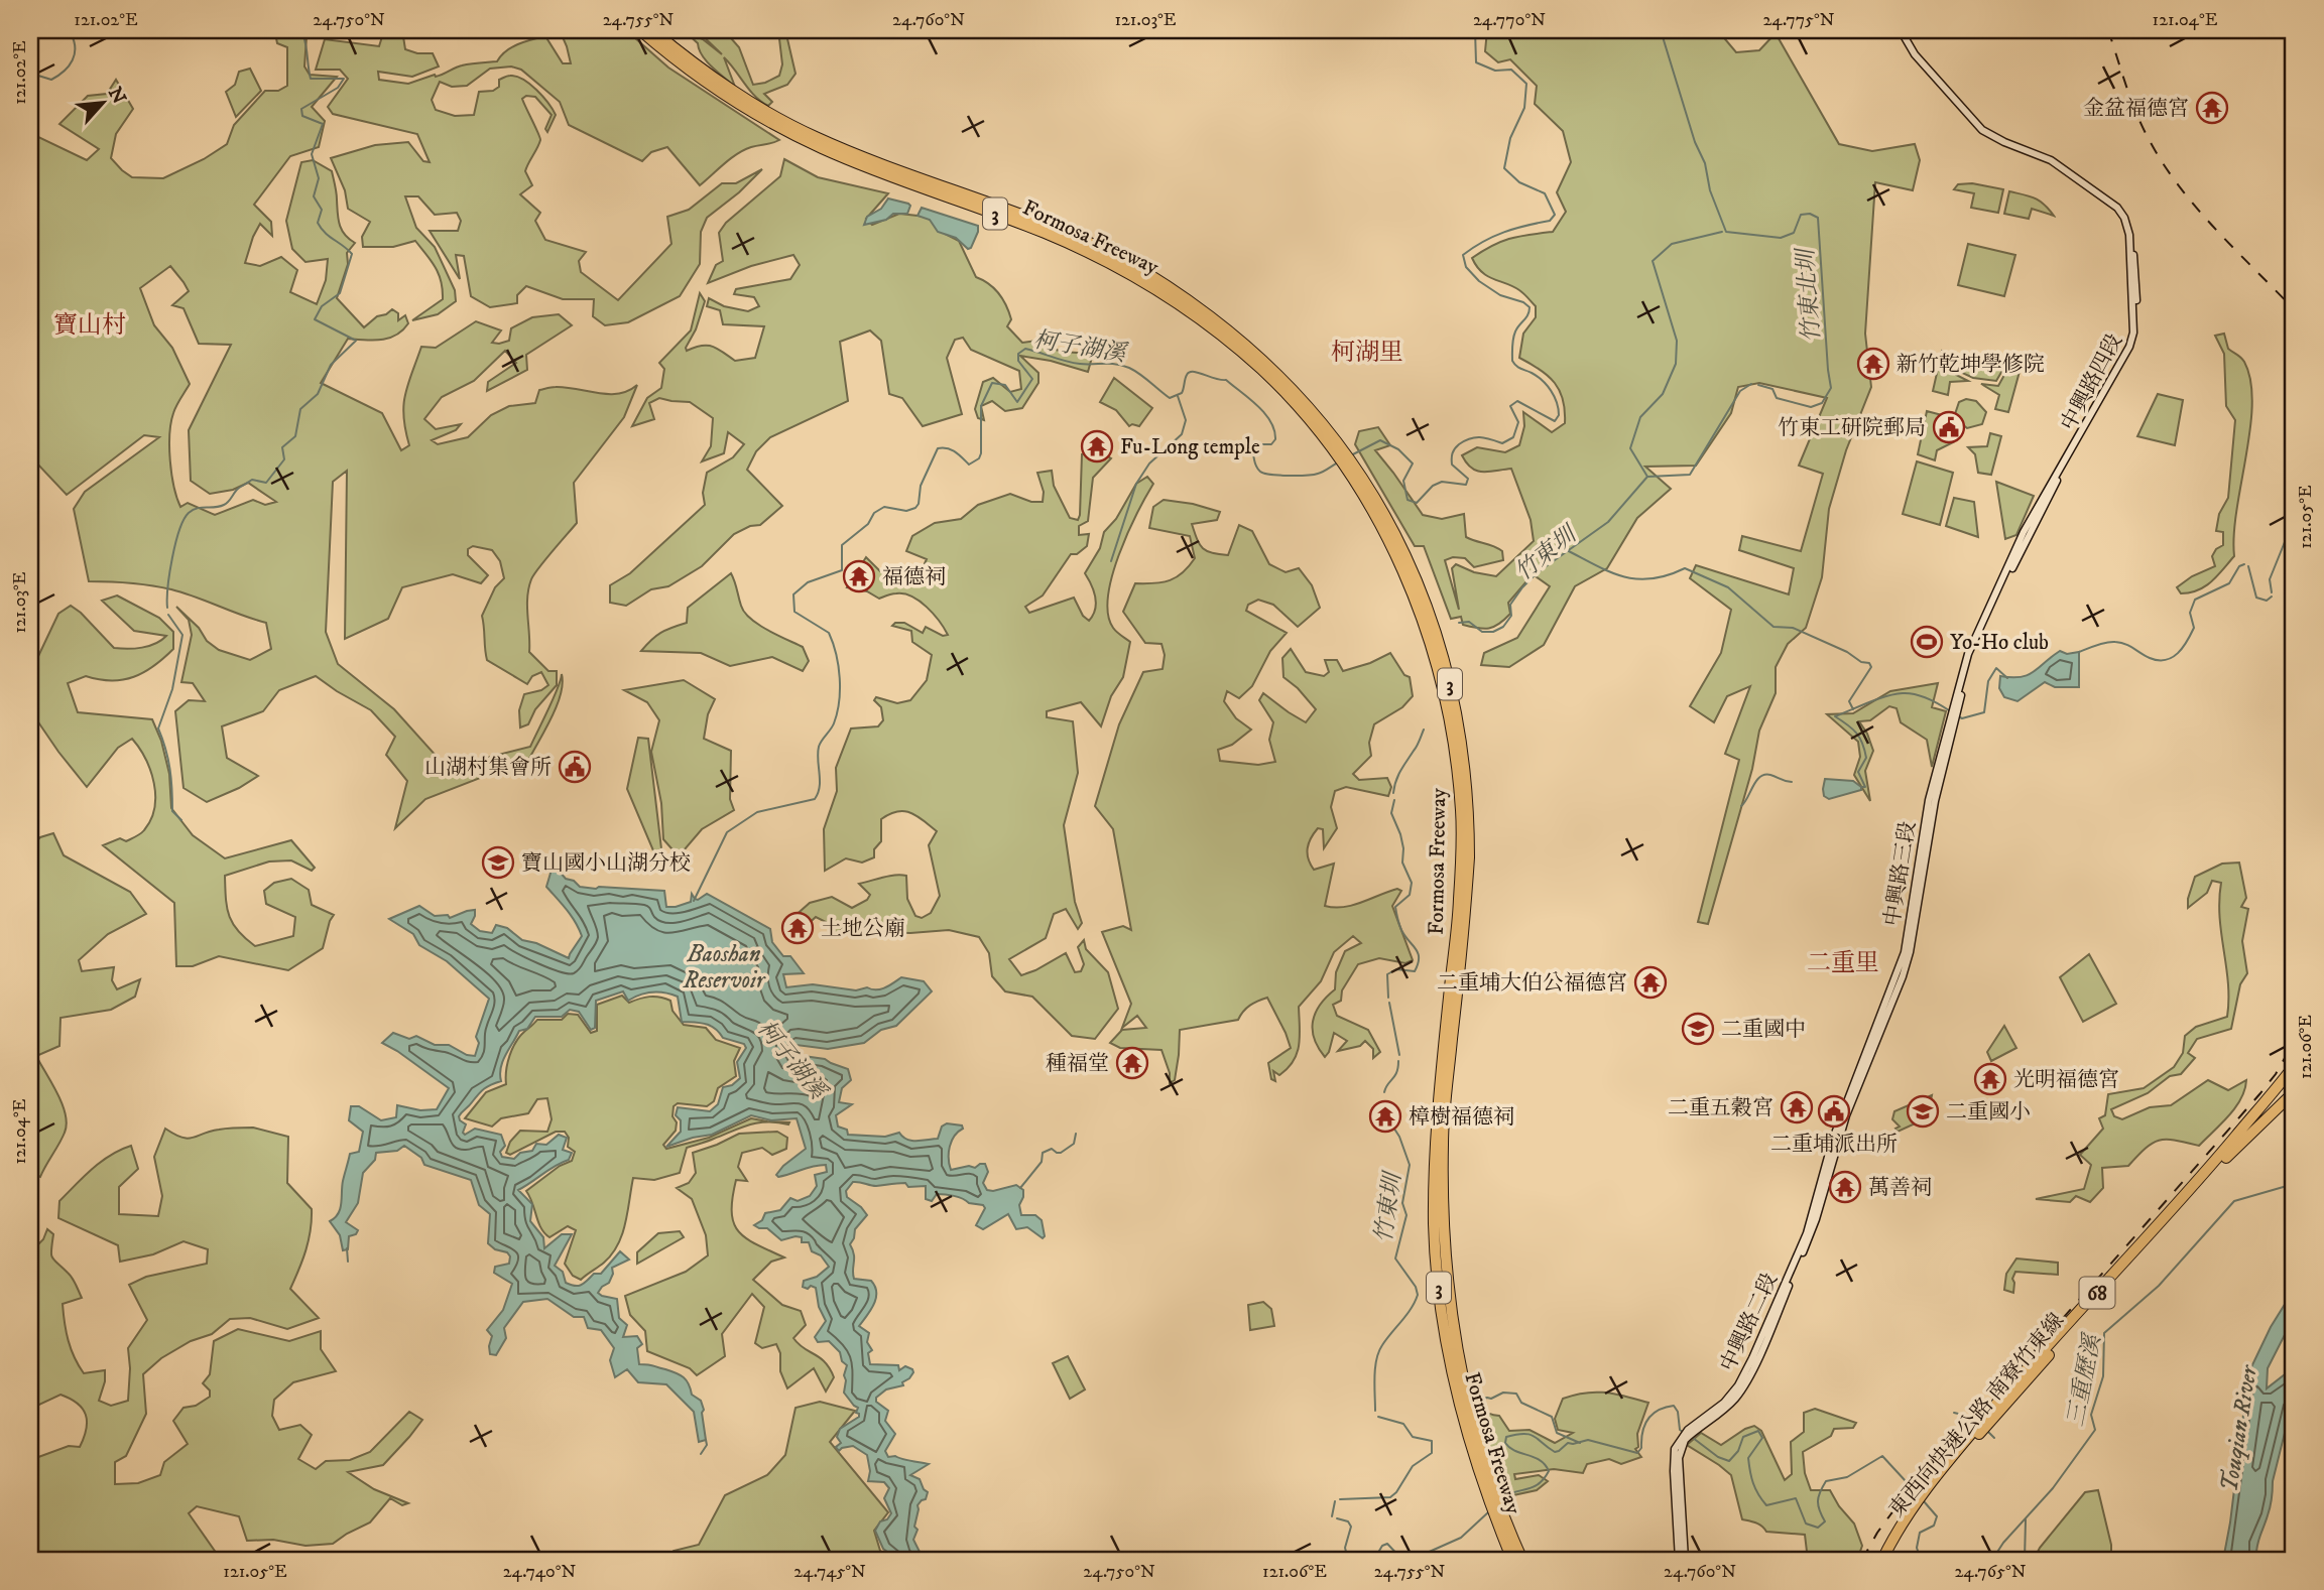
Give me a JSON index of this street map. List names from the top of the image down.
{
  "streets": {
    "highway": [
      "3",
      "Formosa Freeway",
      "68",
      "東西向快速公路 南寮竹東線"
    ],
    "main road": ["中興路四段"]
  },
  "districts": ["寶山村", "柯湖里", "二重里"],
  "water": [
    "竹東北圳",
    "柯子湖溪",
    "竹東圳",
    "Baoshan Reservoir",
    "三重歷溪",
    "Touqian River"
  ],
  "places": {
    "temple": [
      "金盆福德宮",
      "新竹乾坤學修院",
      "Fu-Long temple",
      "福德祠",
      "土地公廟",
      "二重埔大伯公福德宮",
      "種福堂",
      "光明福德宮",
      "二重五穀宮",
      "樟樹福德祠",
      "萬善祠"
    ],
    "public building": ["竹東工研院郵局", "山湖村集會所", "二重埔派出所"],
    "sports": ["Yo-Ho club"],
    "school or university": ["寶山國小山湖分校", "二重國中", "二重國小"]
  },
  "north": "top right",
  "coordinates": [
    "121.02°E",
    "24.750°N",
    "24.755°N",
    "24.760°N",
    "121.03°E",
    "24.770°N",
    "24.775°N",
    "121.04°E",
    "121.05°E",
    "121.06°E",
    "24.740°N",
    "24.745°N",
    "24.765°N"
  ]
}
